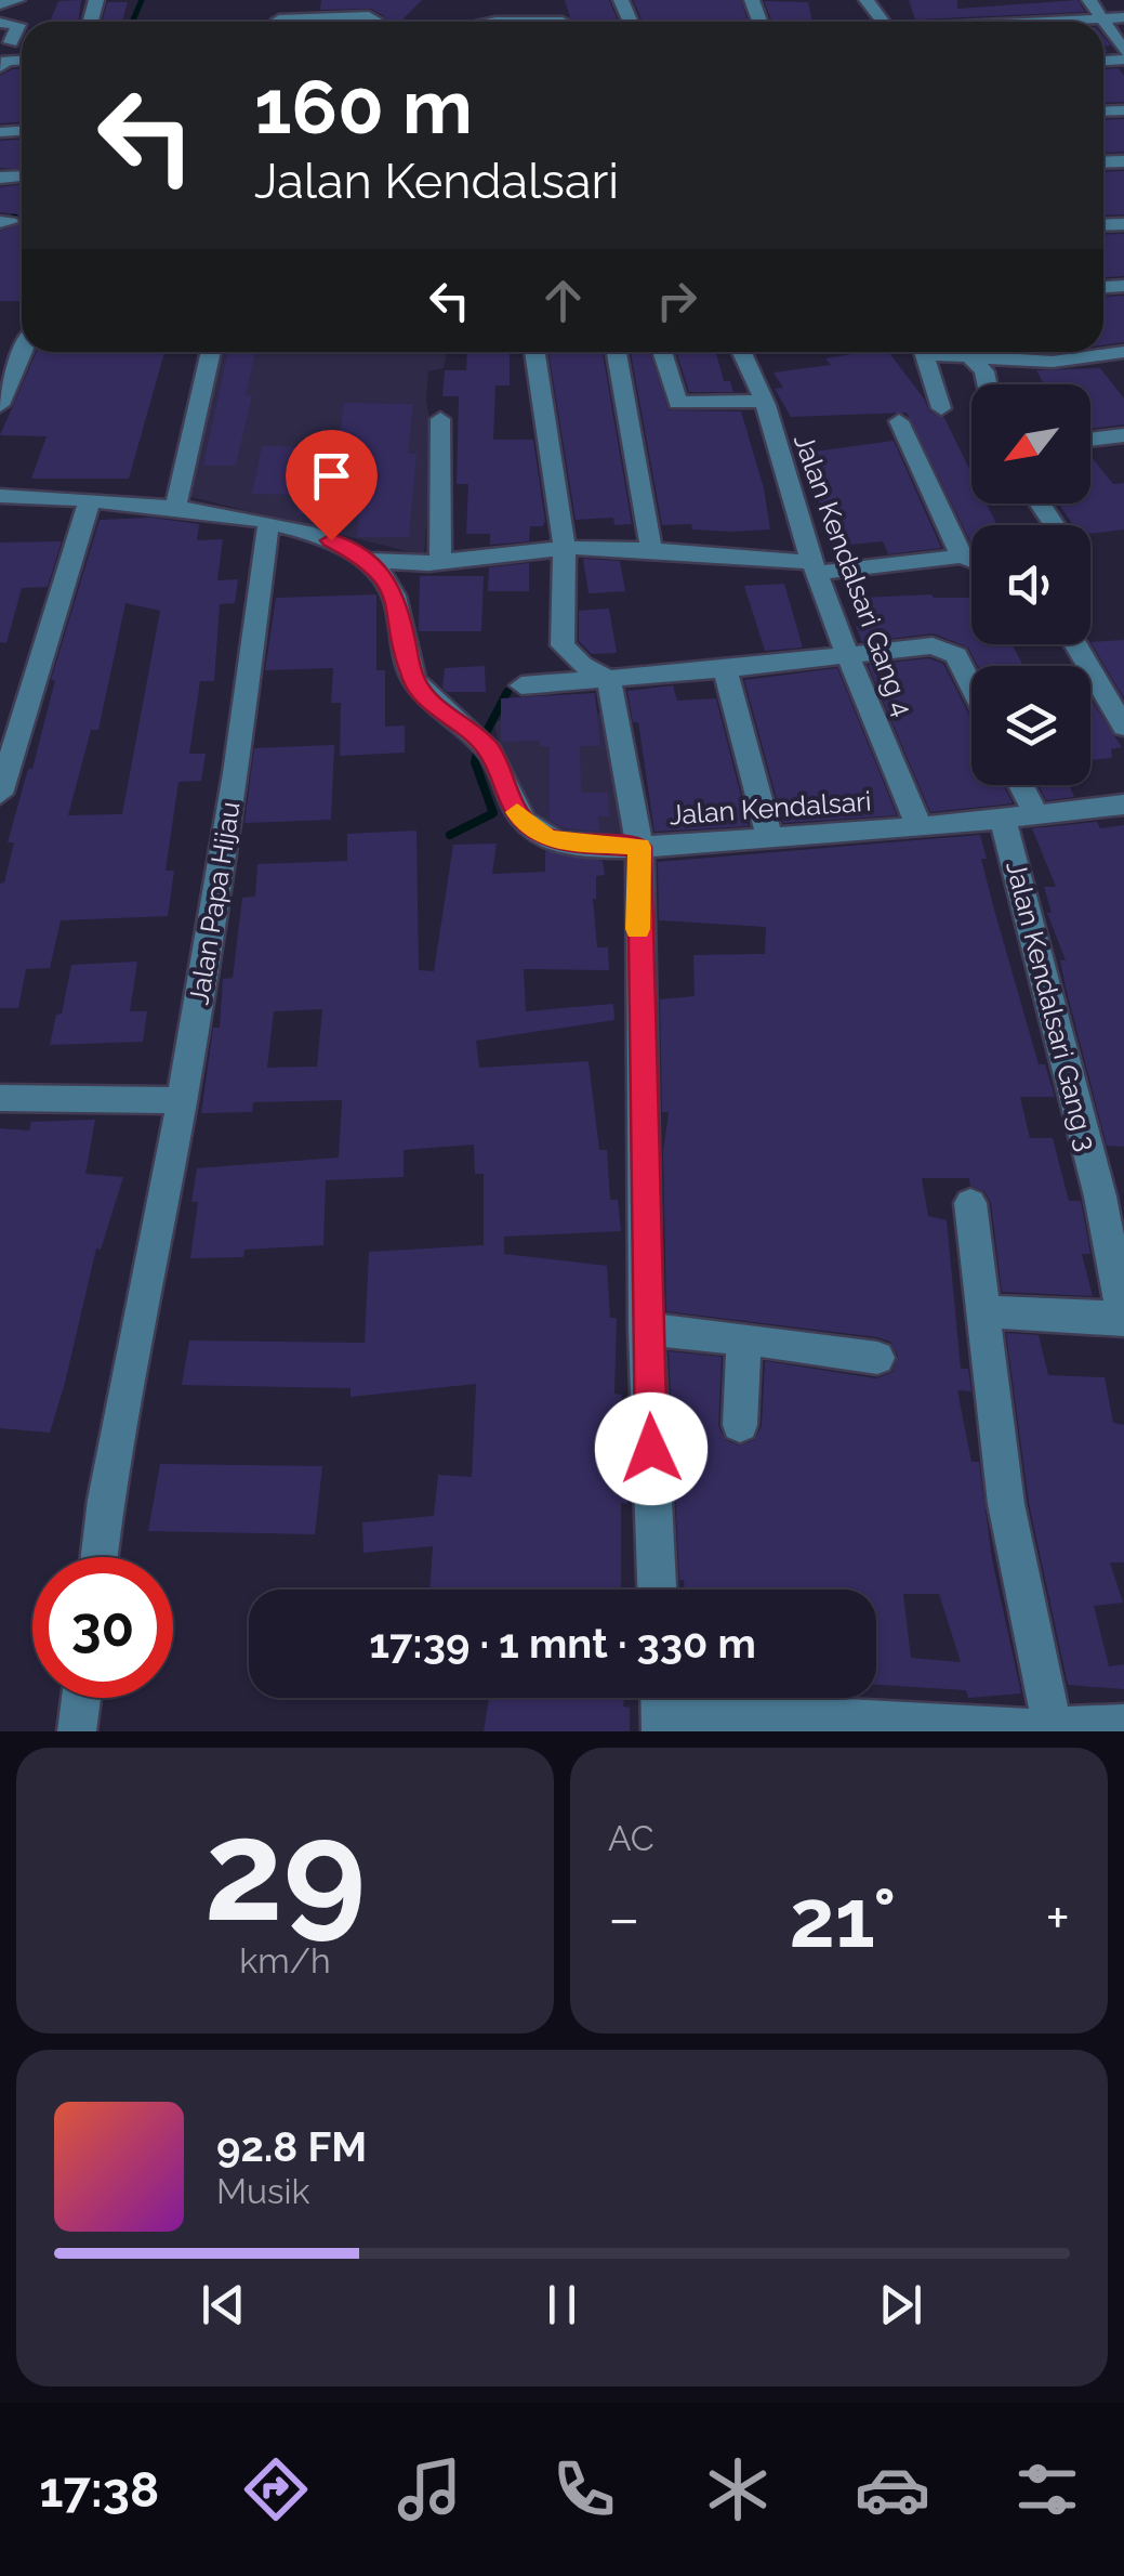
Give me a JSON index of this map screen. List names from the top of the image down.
{
  "streets": {
    "street": [
      "Jalan Kendalsari Gang 4",
      "Jalan Kendalsari",
      "Jalan Papa Hijau",
      "Jalan Kendalsari Gang 3"
    ]
  },
  "crossings": [
    ["Jalan Kendalsari Gang 4", "Jalan Kendalsari"],
    ["Jalan Kendalsari", "Jalan Kendalsari Gang 3"]
  ],
  "north": "bottom left",
  "page": {
    "turn": ["160 m", "Jalan Kendalsari"],
    "limit": "30",
    "trip": "17:39 · 1 mnt · 330 m",
    "tile": [
      ["29", "km/h"],
      "AC"
    ],
    "heat": ["−", "21°", "+"],
    "song": ["92.8 FM", "Musik"],
    "tabs": "17:38"
  }
}
